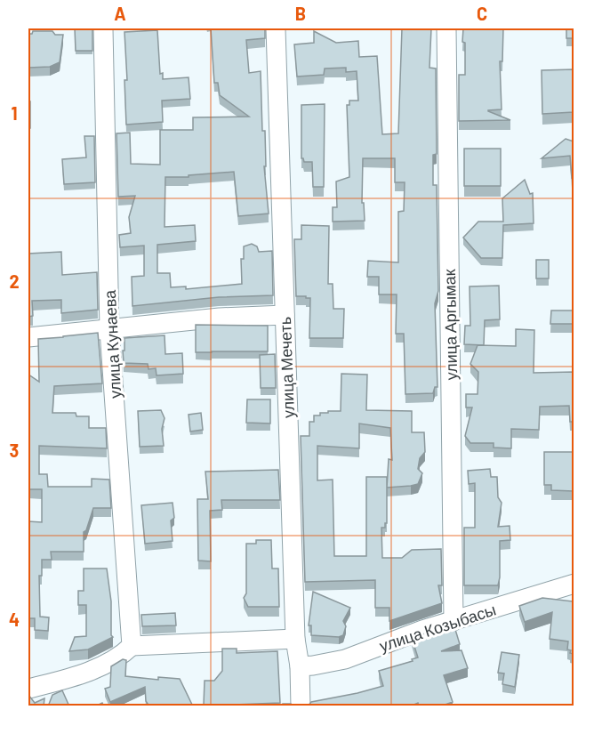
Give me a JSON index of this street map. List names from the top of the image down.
{
  "streets": {
    "street": [
      "улица Аргымак",
      "улица Кунаева",
      "улица Мечеть",
      "улица Козыбасы"
    ]
  },
  "crossings": [
    ["улица Аргымак", "улица Козыбасы"],
    ["улица Мечеть", "улица Козыбасы"]
  ],
  "grid": {
    "columns": ["A", "B", "C"],
    "rows": [
      "1",
      "2",
      "3",
      "4"
    ]
  }
}
